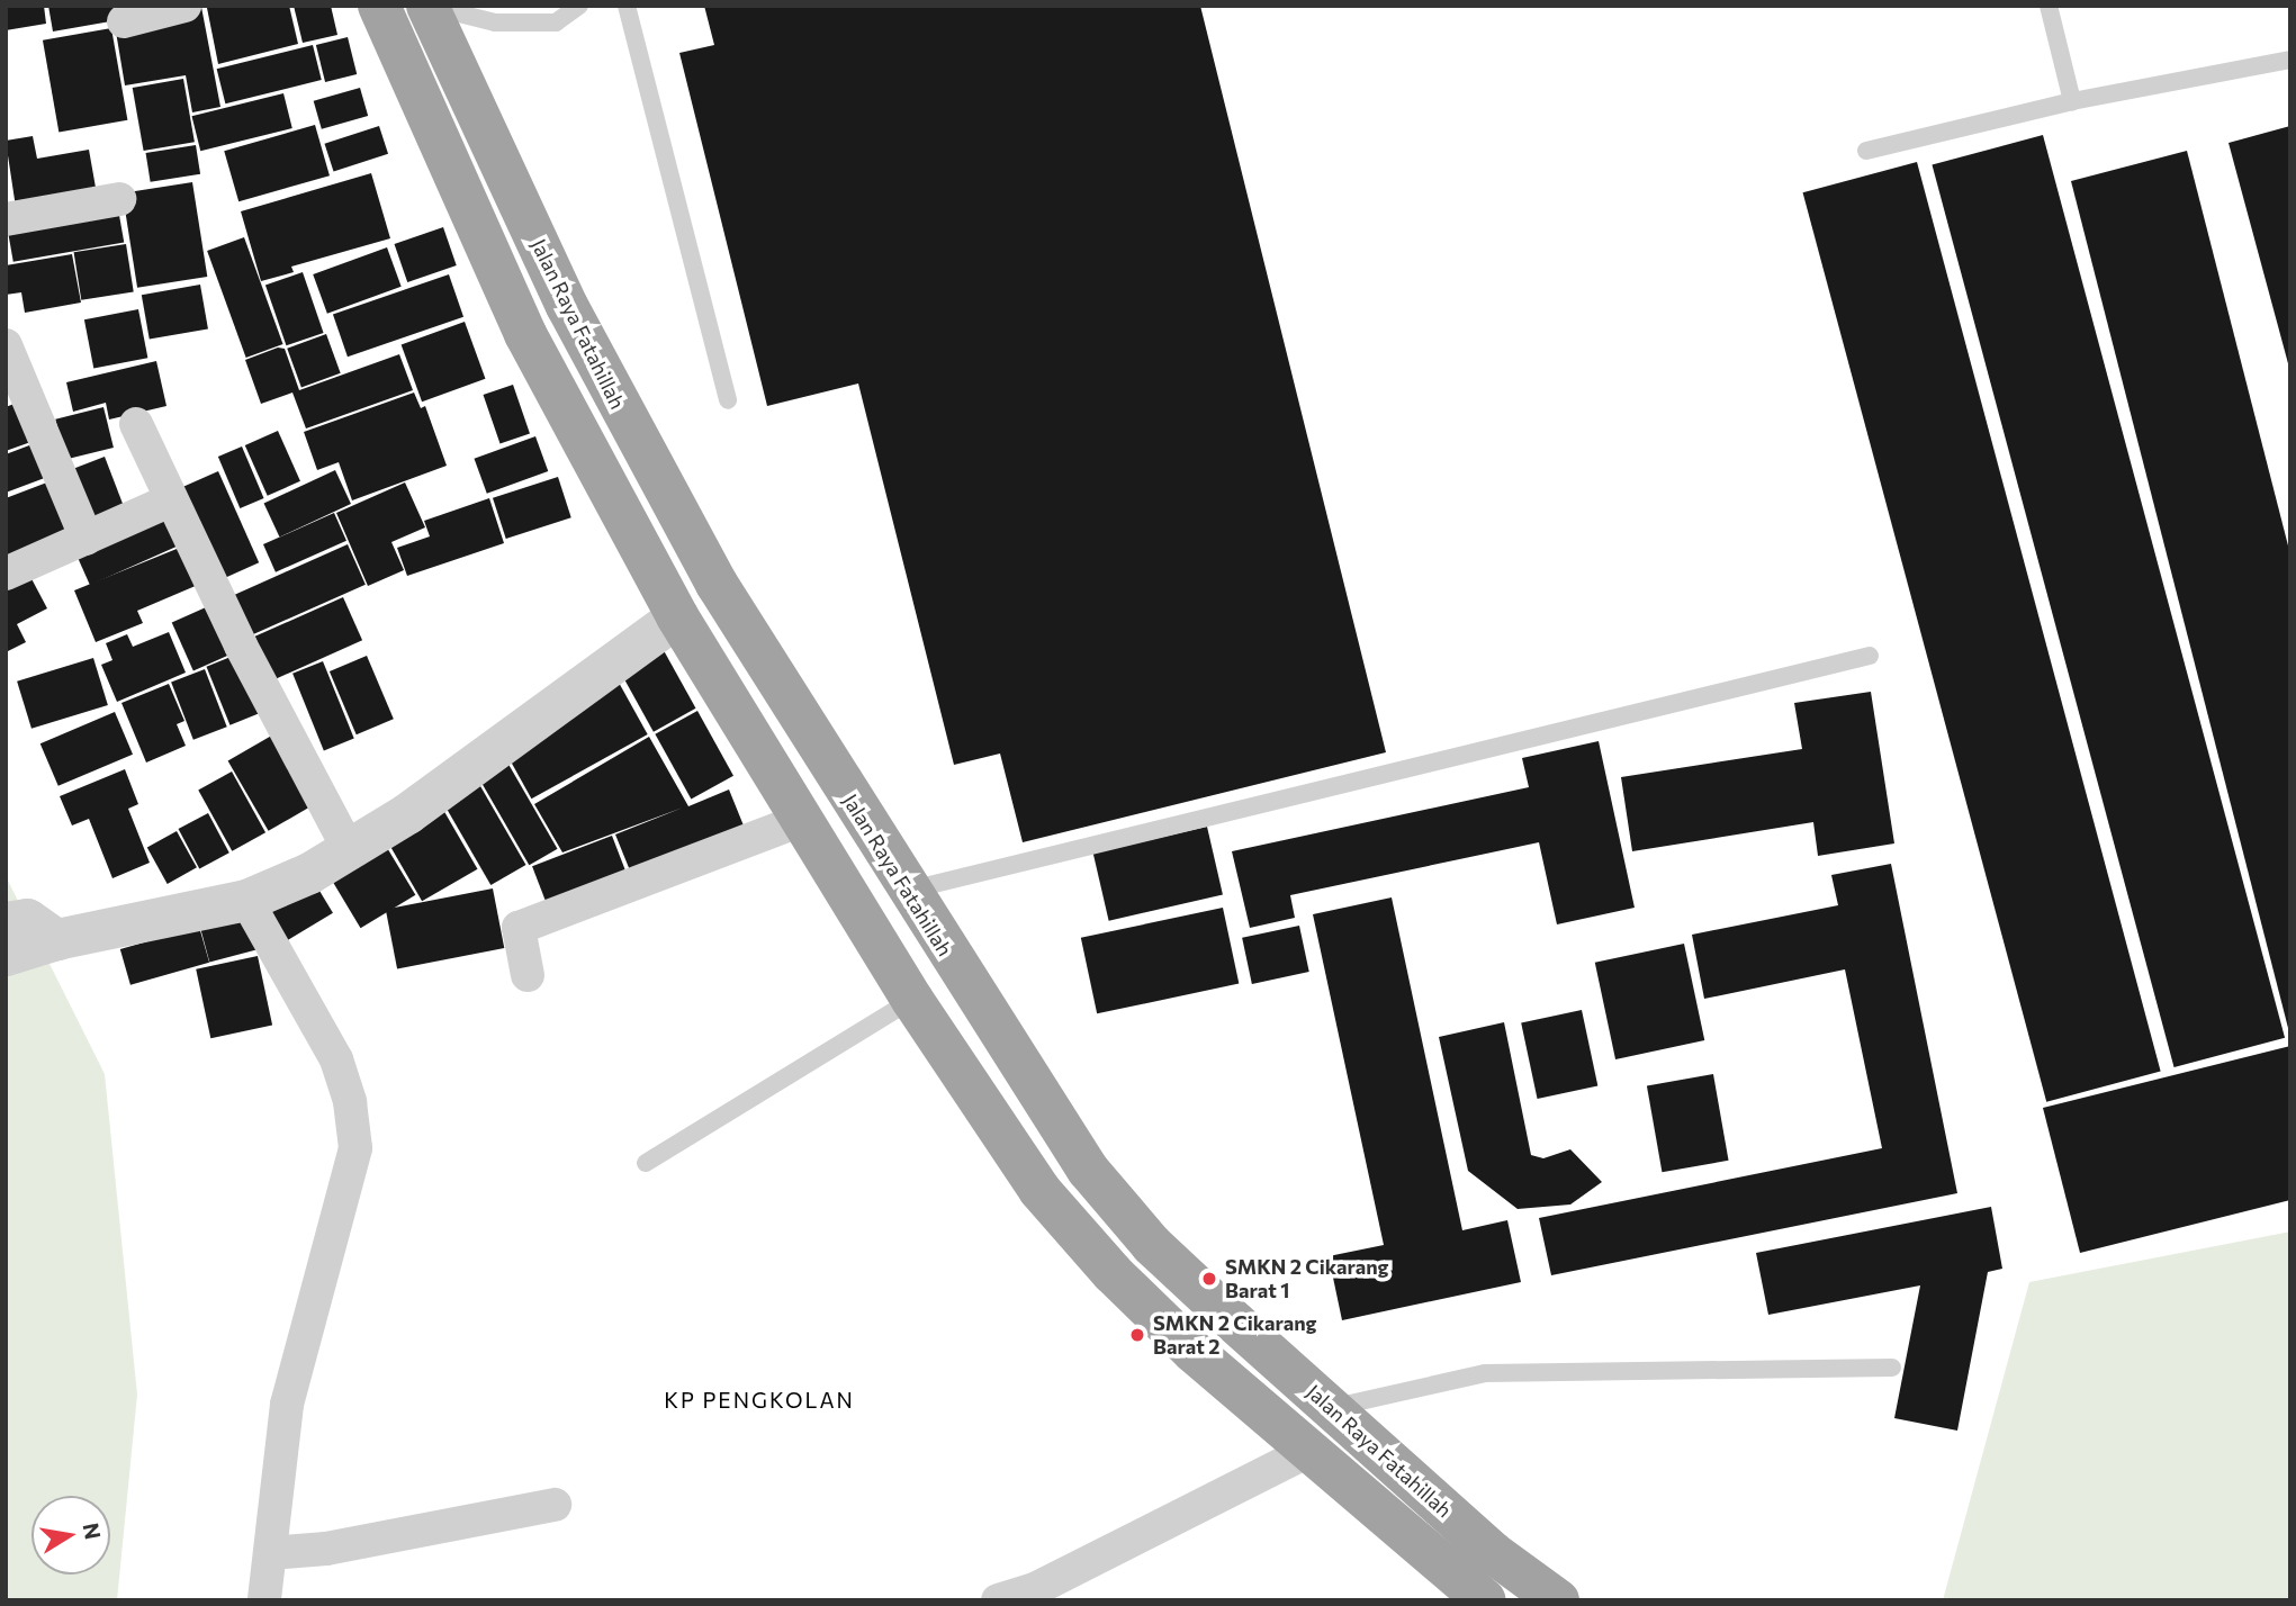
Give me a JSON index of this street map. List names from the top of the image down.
{
  "streets": {
    "highway": ["Jalan Raya Fatahillah"]
  },
  "districts": ["KP PENGKOLAN"],
  "places": ["SMKN 2 Cikarang Barat 1", "SMKN 2 Cikarang Barat 2"],
  "north": "right"
}
